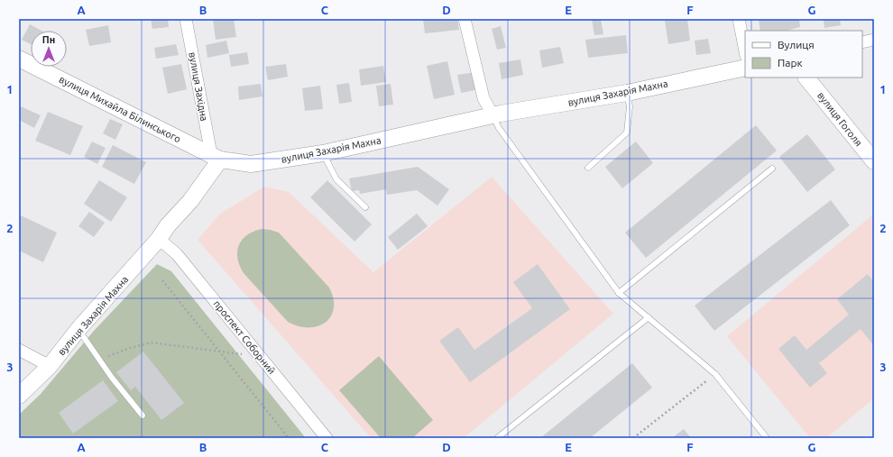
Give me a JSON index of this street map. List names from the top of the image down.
{
  "streets": {
    "street": [
      "вулиця Західна",
      "вулиця Захарія Махна",
      "вулиця Михайла Білинського",
      "вулиця Гоголя",
      "проспект Соборний"
    ]
  },
  "crossings": [
    ["вулиця Західна", "вулиця Захарія Махна"],
    ["вулиця Західна", "вулиця Михайла Білинського"],
    ["вулиця Захарія Махна", "вулиця Михайла Білинського"],
    ["вулиця Захарія Махна", "проспект Соборний"]
  ],
  "legend": ["Вулиця", "Парк"],
  "north": "top",
  "grid": {
    "columns": [
      "A",
      "B",
      "C",
      "D",
      "E",
      "F",
      "G"
    ],
    "rows": ["1", "2", "3"]
  }
}
